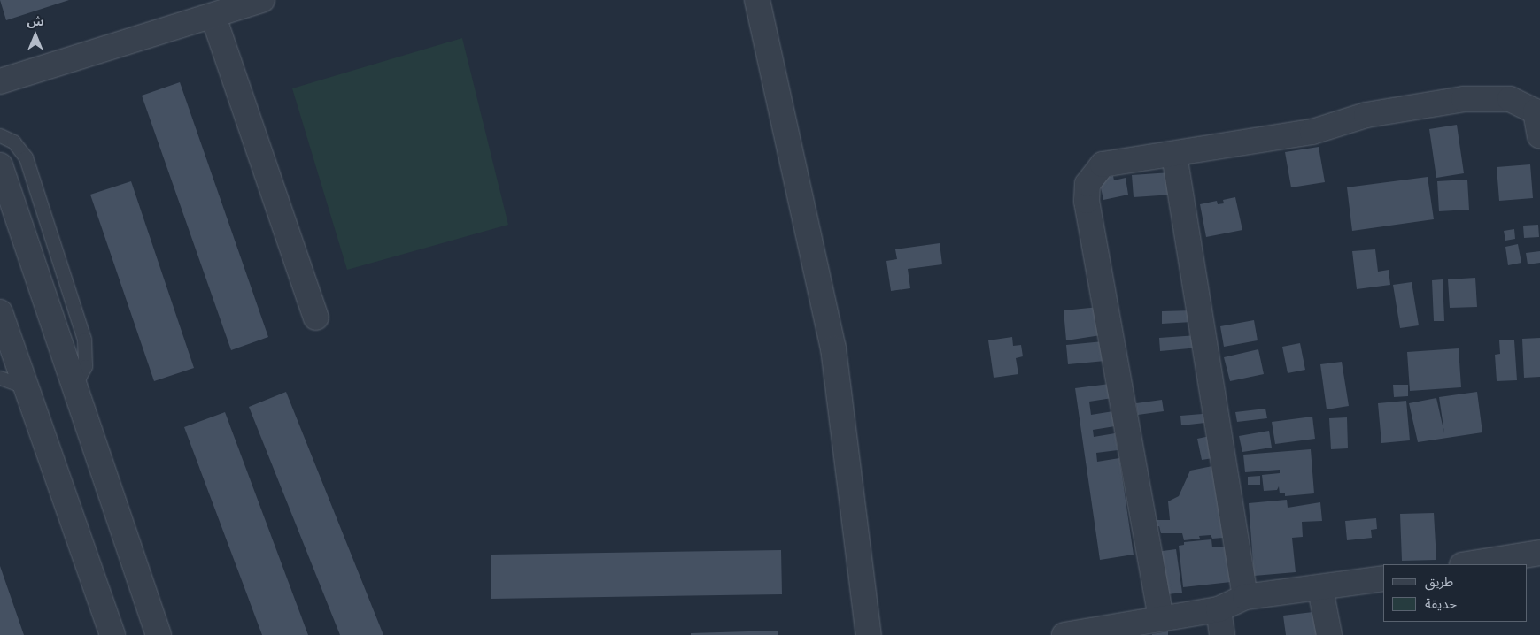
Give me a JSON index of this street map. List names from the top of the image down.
{
  "legend": ["طريق", "حديقة"],
  "north": "top"
}
